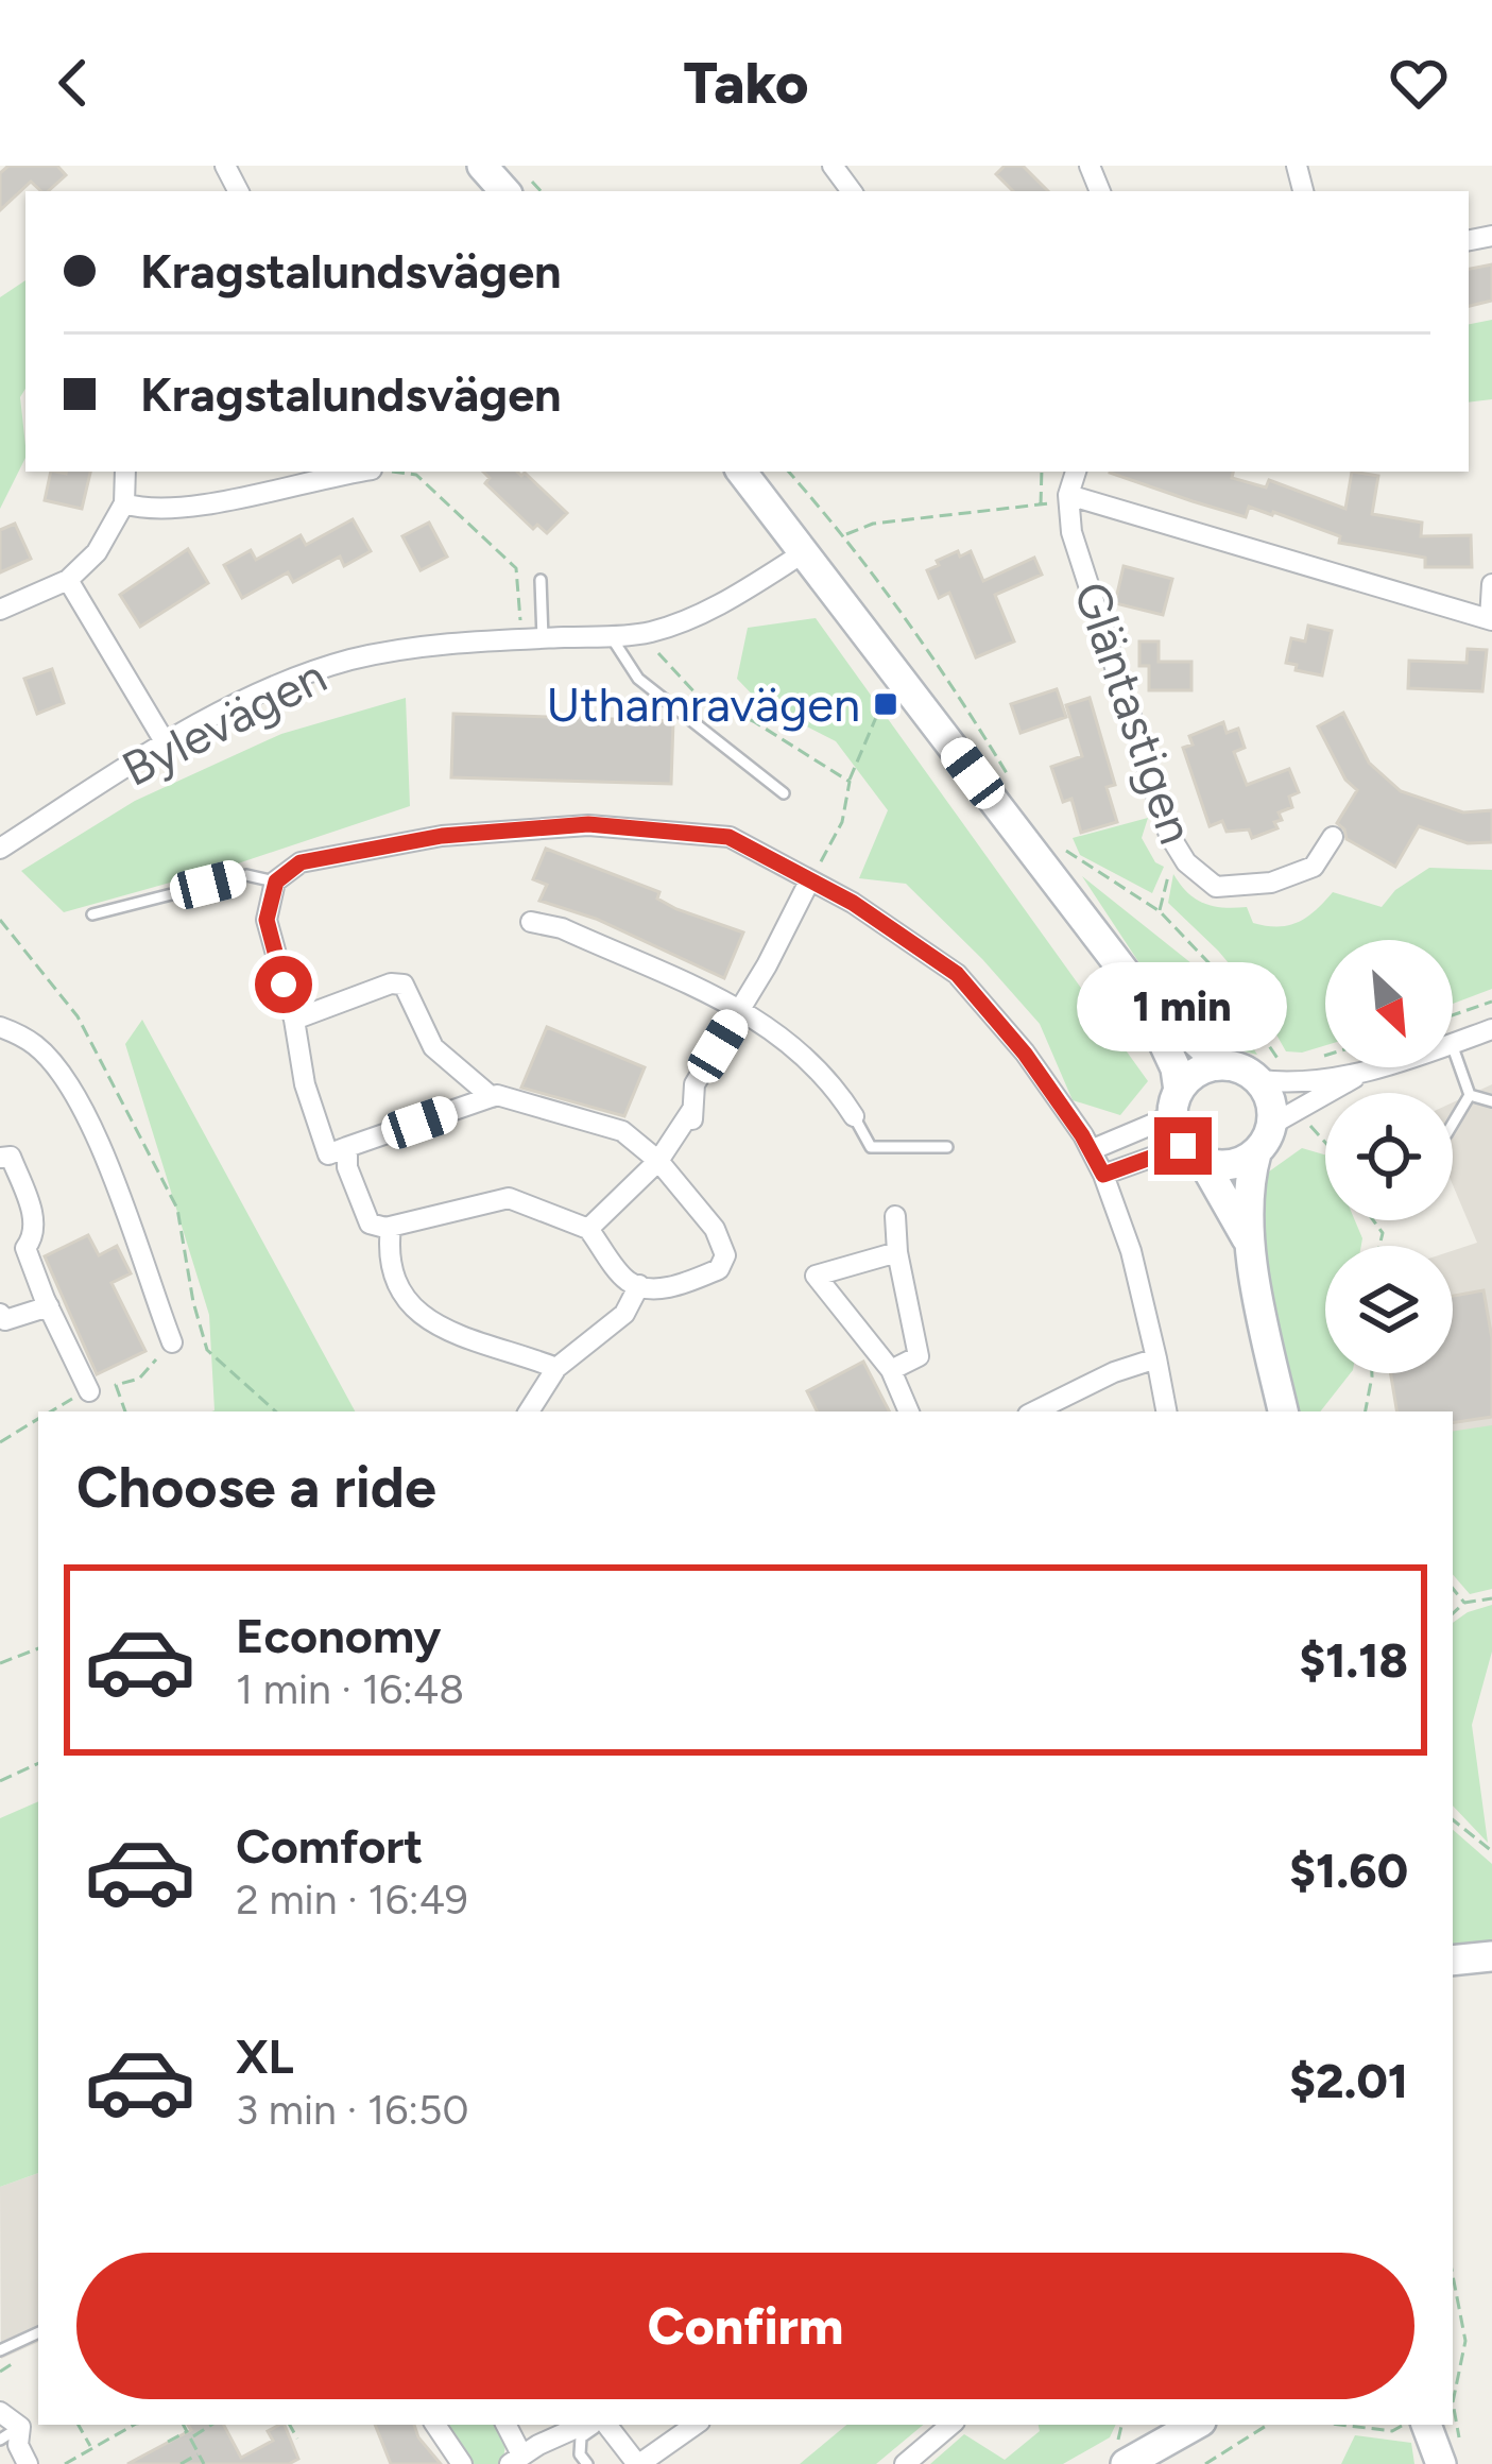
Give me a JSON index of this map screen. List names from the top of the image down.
{
  "streets": {
    "street": ["Gläntastigen", "Bylevägen"]
  },
  "places": {
    "transit": ["Uthamravägen"]
  },
  "north": "bottom right",
  "page": {
    "header": "Tako",
    "banner": ["Kragstalundsvägen", "Kragstalundsvägen"],
    "bubble": "1 min",
    "heading": "Choose a ride",
    "list": [
      {
        "name": "Economy",
        "note": "1 min · 16:48",
        "value": "$1.18"
      },
      {
        "name": "Comfort",
        "note": "2 min · 16:49",
        "value": "$1.60"
      },
      {
        "name": "XL",
        "note": "3 min · 16:50",
        "value": "$2.01"
      }
    ],
    "buttons": "Confirm"
  }
}
